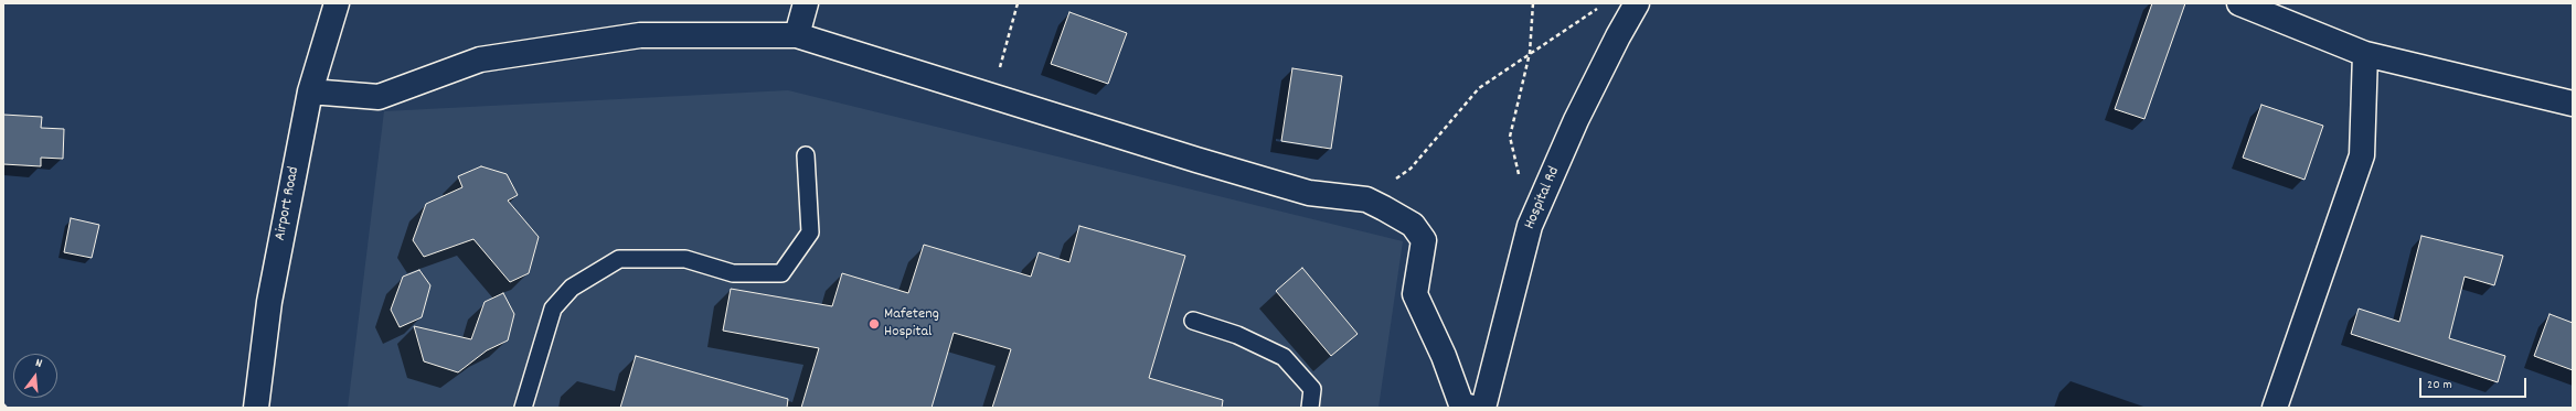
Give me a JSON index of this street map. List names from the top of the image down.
{
  "streets": {
    "street": ["Hospital Rd", "Airport Road"]
  },
  "places": ["Mafeteng Hospital"],
  "scale_bar": "20 m",
  "north": "top"
}
